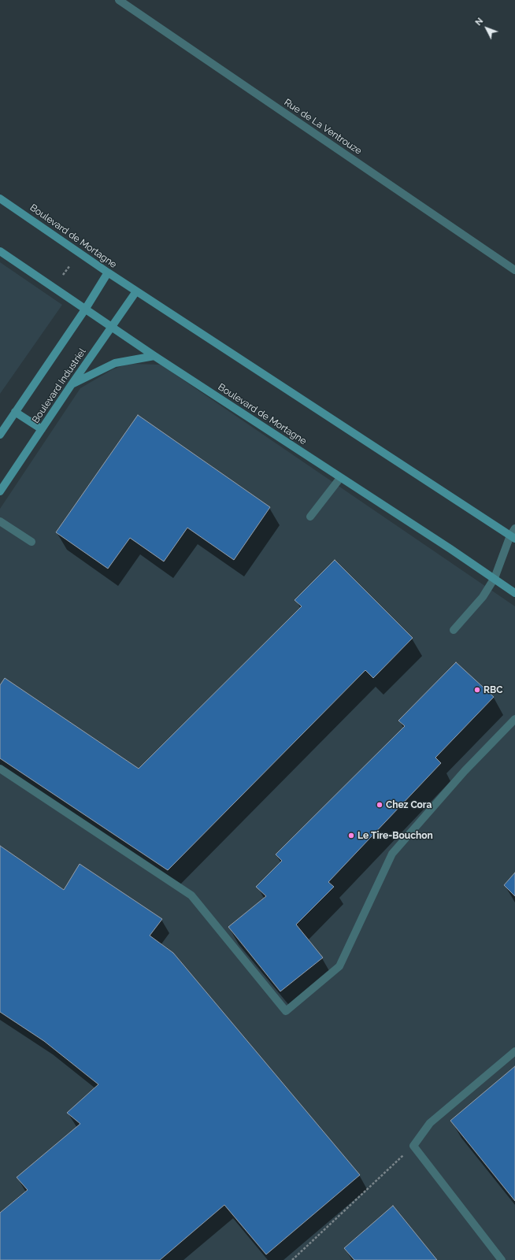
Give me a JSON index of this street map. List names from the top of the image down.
{
  "streets": {
    "main road": ["Boulevard de Mortagne", "Boulevard Industriel"],
    "street": ["Rue de La Ventrouze"]
  },
  "crossings": [
    ["Boulevard de Mortagne", "Boulevard Industriel"]
  ],
  "places": ["RBC", "Chez Cora", "Le Tire-Bouchon"],
  "north": "top left"
}
